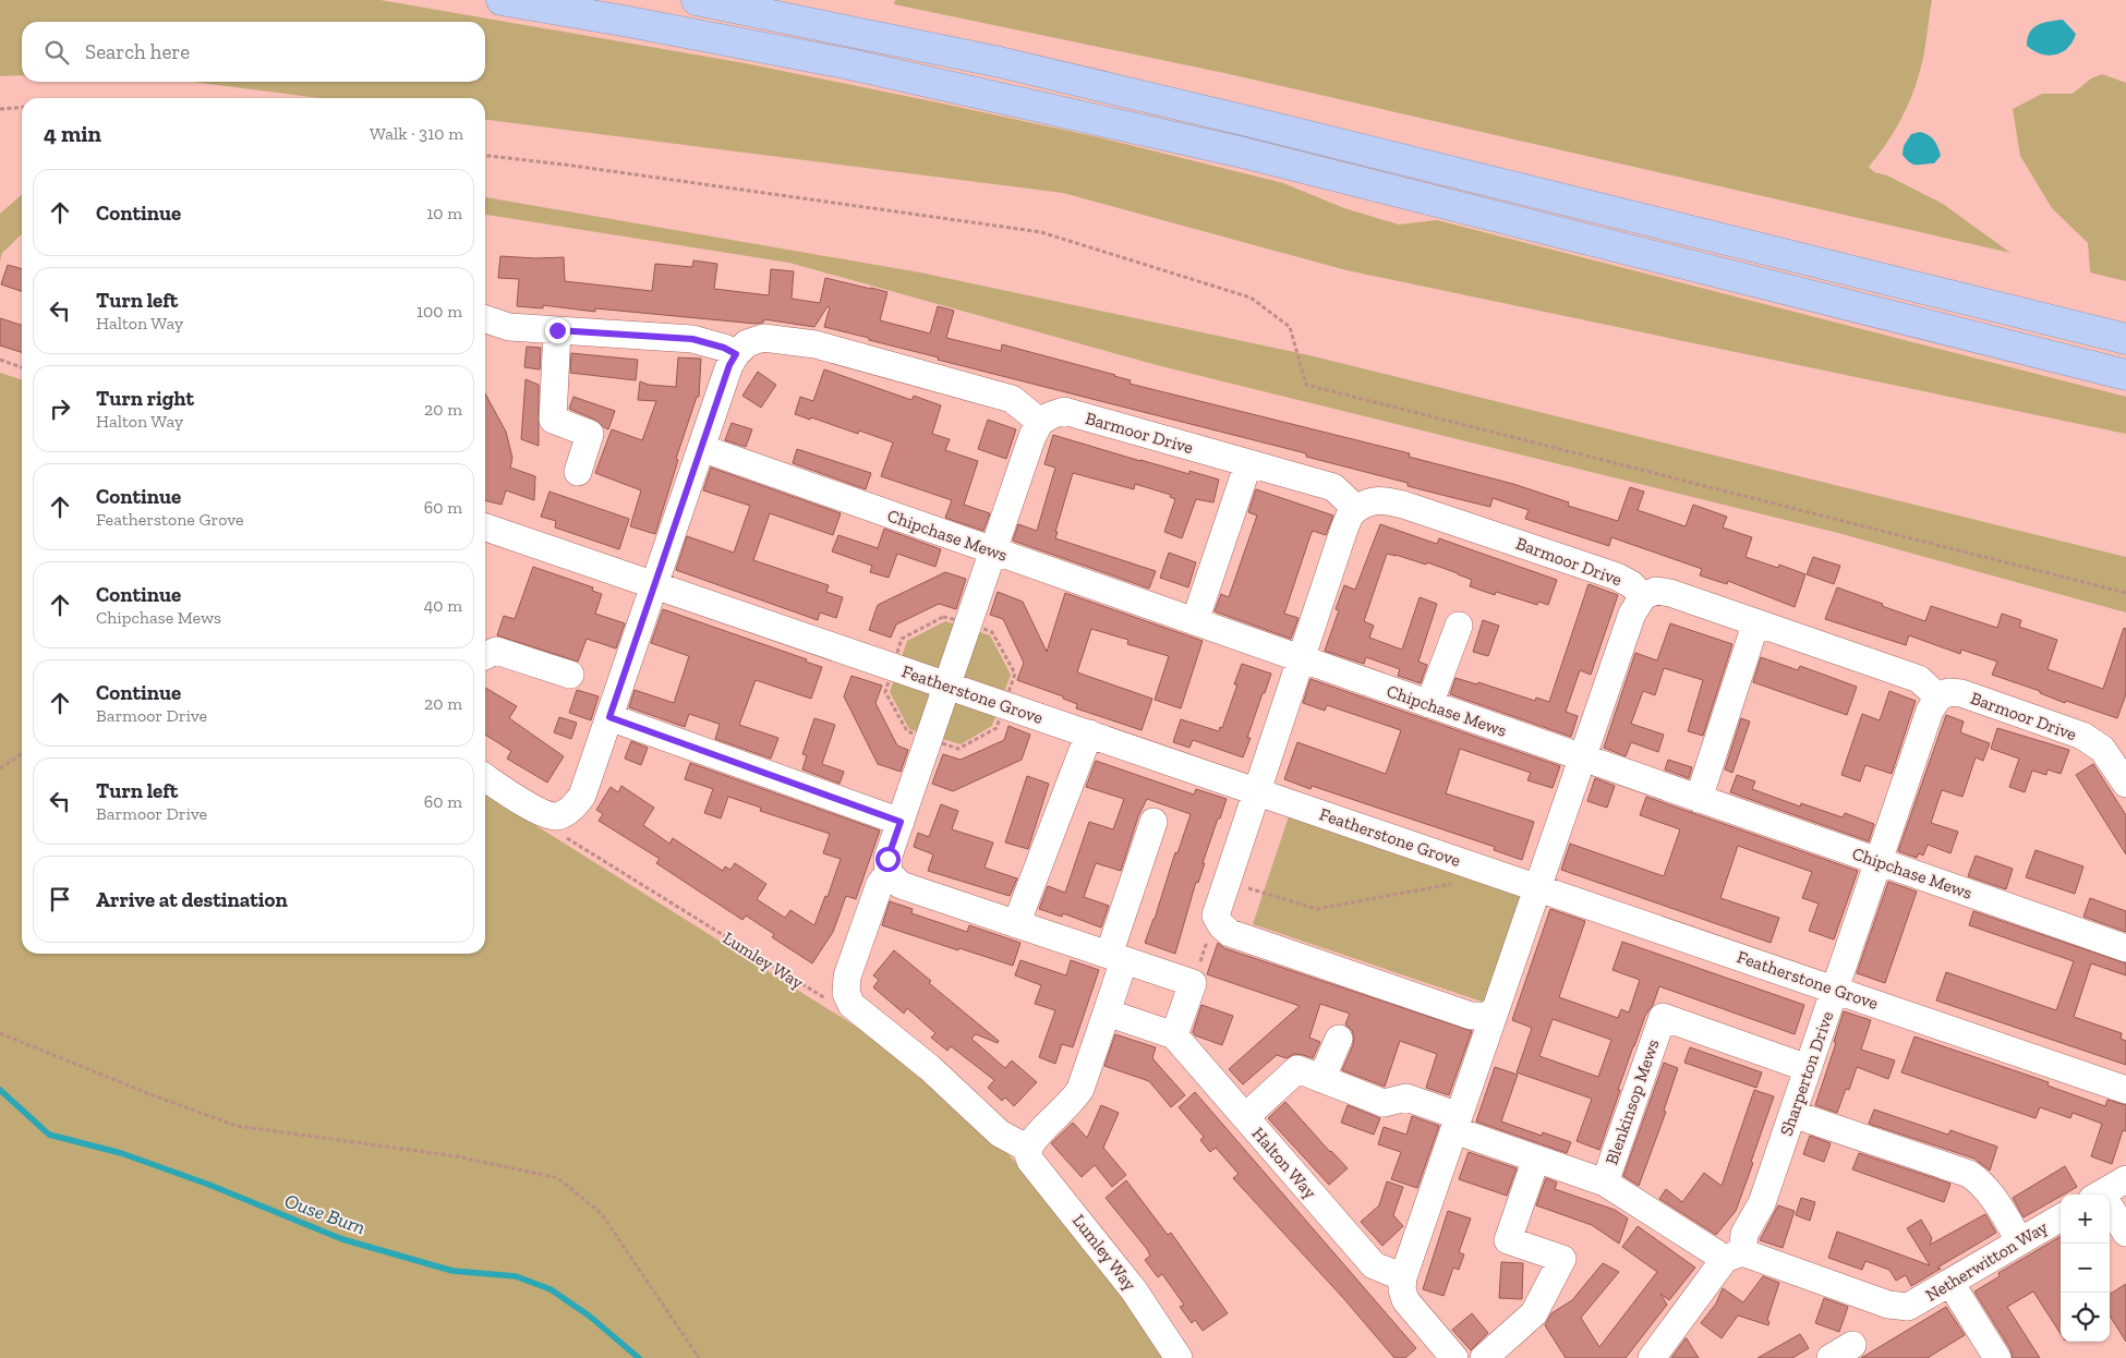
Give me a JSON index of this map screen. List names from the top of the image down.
{
  "streets": {
    "street": [
      "Barmoor Drive",
      "Chipchase Mews",
      "Featherstone Grove",
      "Lumley Way",
      "Sharperton Drive",
      "Blenkinsop Mews",
      "Halton Way",
      "Netherwitton Way"
    ]
  },
  "crossings": [
    ["Barmoor Drive", "Sharperton Drive"],
    ["Chipchase Mews", "Sharperton Drive"],
    ["Featherstone Grove", "Sharperton Drive"],
    ["Sharperton Drive", "Blenkinsop Mews"],
    ["Sharperton Drive", "Netherwitton Way"],
    ["Blenkinsop Mews", "Halton Way"]
  ],
  "water": ["Ouse Burn"],
  "page": {
    "search": "Search here",
    "heading": ["4 min", "Walk · 310 m"],
    "list": [
      ["Continue", "10 m"],
      ["Turn left", "Halton Way", "100 m"],
      ["Turn right", "Halton Way", "20 m"],
      ["Continue", "Featherstone Grove", "60 m"],
      ["Continue", "Chipchase Mews", "40 m"],
      ["Continue", "Barmoor Drive", "20 m"],
      ["Turn left", "Barmoor Drive", "60 m"],
      "Arrive at destination"
    ],
    "map_buttons": ["+", "−"]
  }
}
